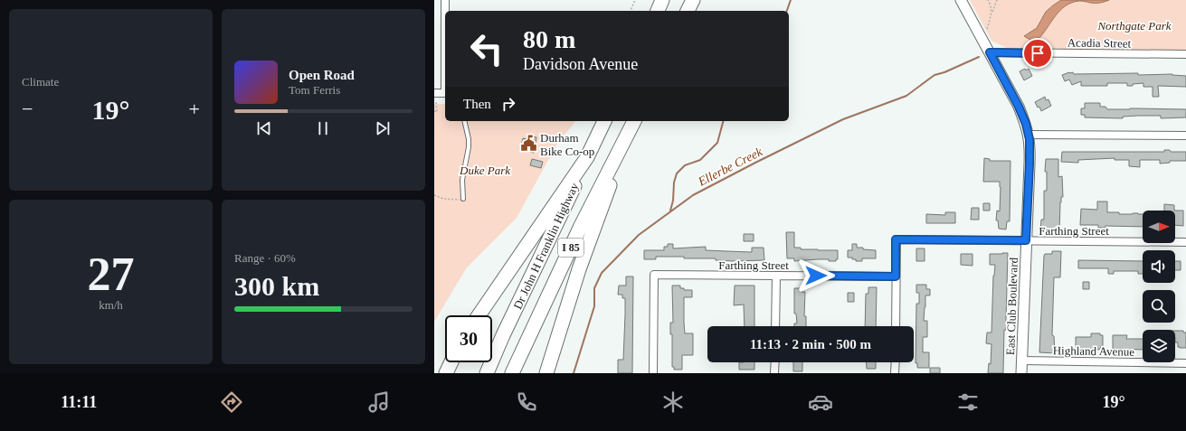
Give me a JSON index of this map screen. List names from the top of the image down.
{
  "streets": {
    "highway": ["Dr John H Franklin Highway", "I 85"],
    "street": [
      "Acadia Street",
      "Farthing Street",
      "East Club Boulevard",
      "Highland Avenue"
    ]
  },
  "crossings": [
    ["Acadia Street", "East Club Boulevard"],
    ["Farthing Street", "East Club Boulevard"],
    ["Dr John H Franklin Highway", "I 85"],
    ["East Club Boulevard", "Highland Avenue"]
  ],
  "water": ["Ellerbe Creek"],
  "parks": ["Northgate Park", "Duke Park"],
  "places": {
    "public building": ["Durham Bike Co-op"]
  },
  "north": "right",
  "page": {
    "tile": [
      "Climate",
      ["27", "km/h"],
      ["Range · 60%", "300 km"]
    ],
    "turn": ["80 m", "Davidson Avenue"],
    "song": ["Open Road", "Tom Ferris"],
    "then": "Then",
    "heat": ["−", "19°", "+"],
    "limit": "30",
    "trip": "11:13 · 2 min · 500 m",
    "tabs": ["11:11", "19°"]
  }
}
